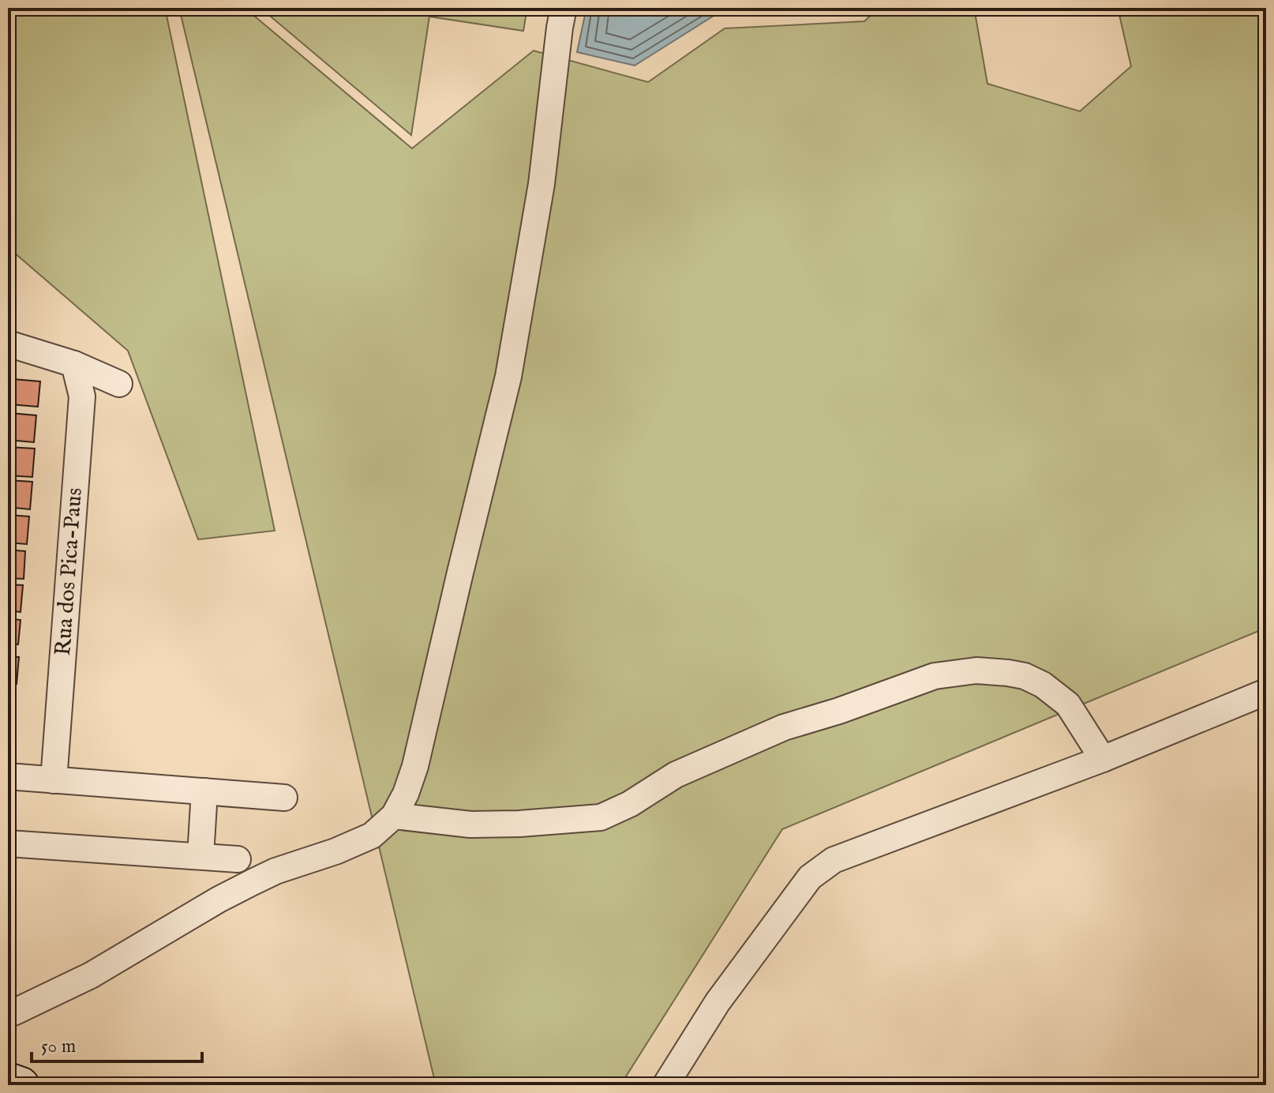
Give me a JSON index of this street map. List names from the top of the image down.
{
  "streets": {
    "street": ["Rua dos Pica-Paus"]
  },
  "scale_bar": "50 m"
}
